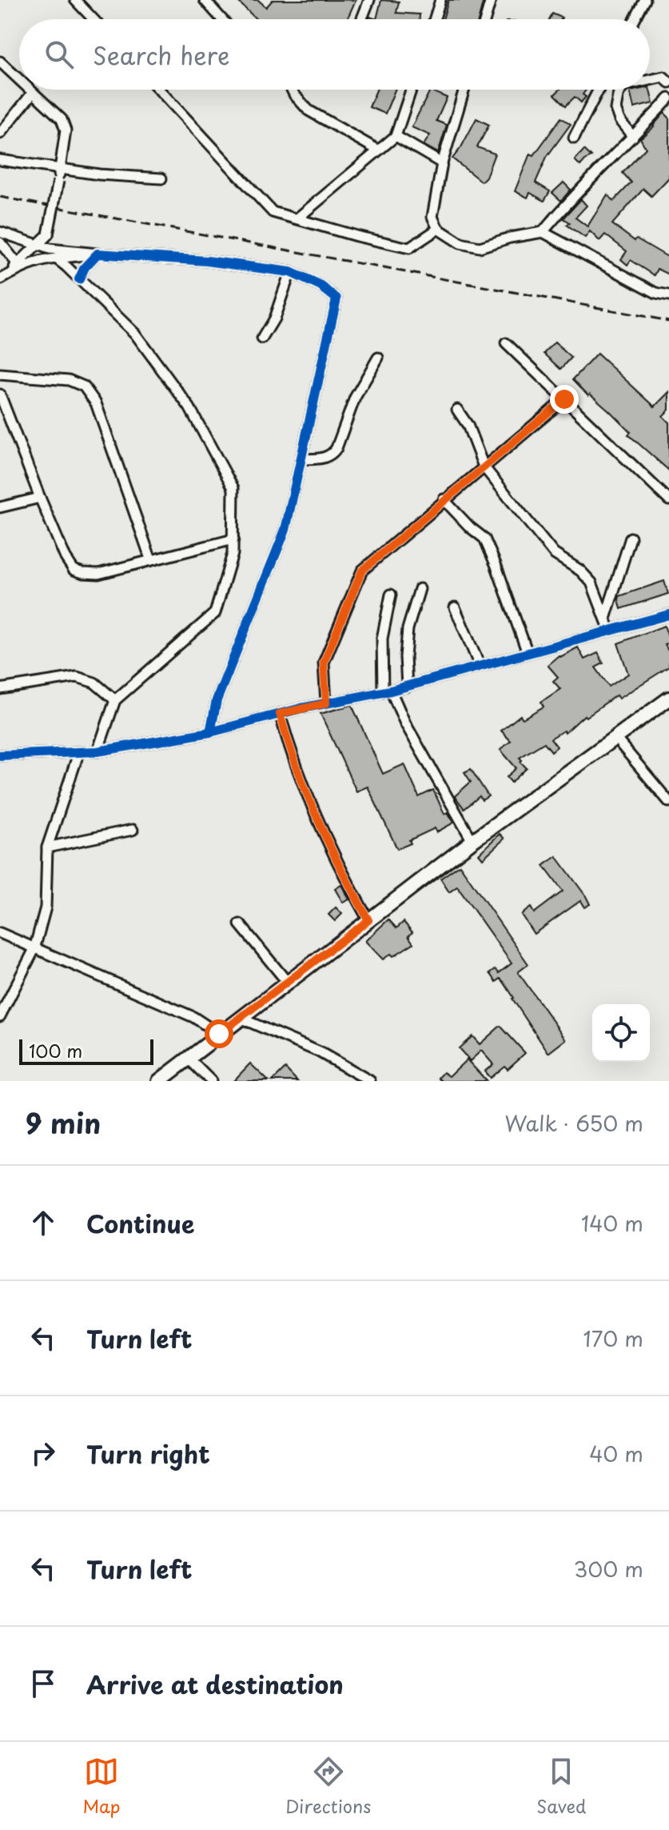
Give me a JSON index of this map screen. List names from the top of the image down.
{
  "scale_bar": "100 m",
  "page": {
    "search": "Search here",
    "scale": "100 m",
    "heading": ["9 min", "Walk · 650 m"],
    "list": [
      ["Continue", "140 m"],
      ["Turn left", "170 m"],
      ["Turn right", "40 m"],
      ["Turn left", "300 m"],
      "Arrive at destination"
    ],
    "nav": ["Map", "Directions", "Saved"]
  }
}
